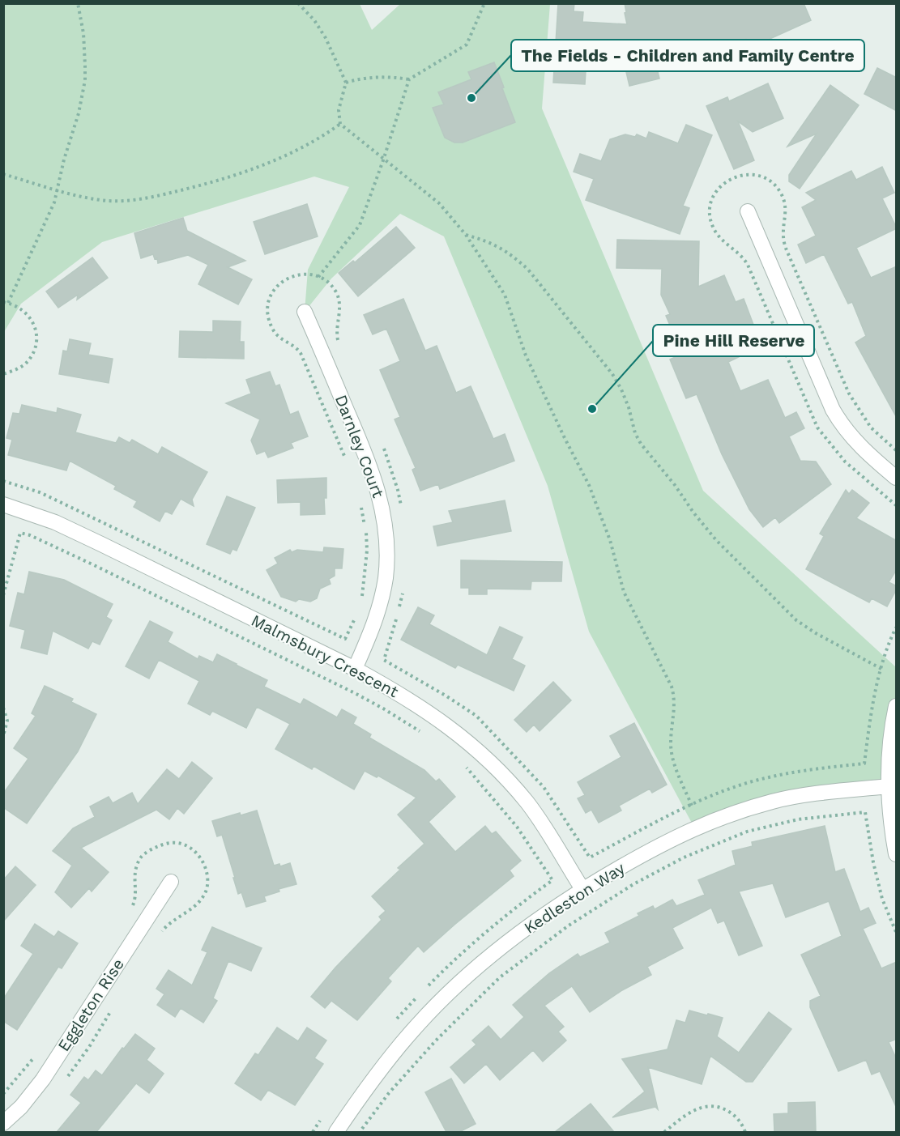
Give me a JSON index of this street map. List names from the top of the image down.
{
  "streets": {
    "street": [
      "Darnley Court",
      "Malmsbury Crescent",
      "Kedleston Way",
      "Eggleton Rise"
    ]
  },
  "crossings": [
    ["Darnley Court", "Malmsbury Crescent"],
    ["Malmsbury Crescent", "Kedleston Way"]
  ],
  "places": ["The Fields - Children and Family Centre", "Pine Hill Reserve"]
}
